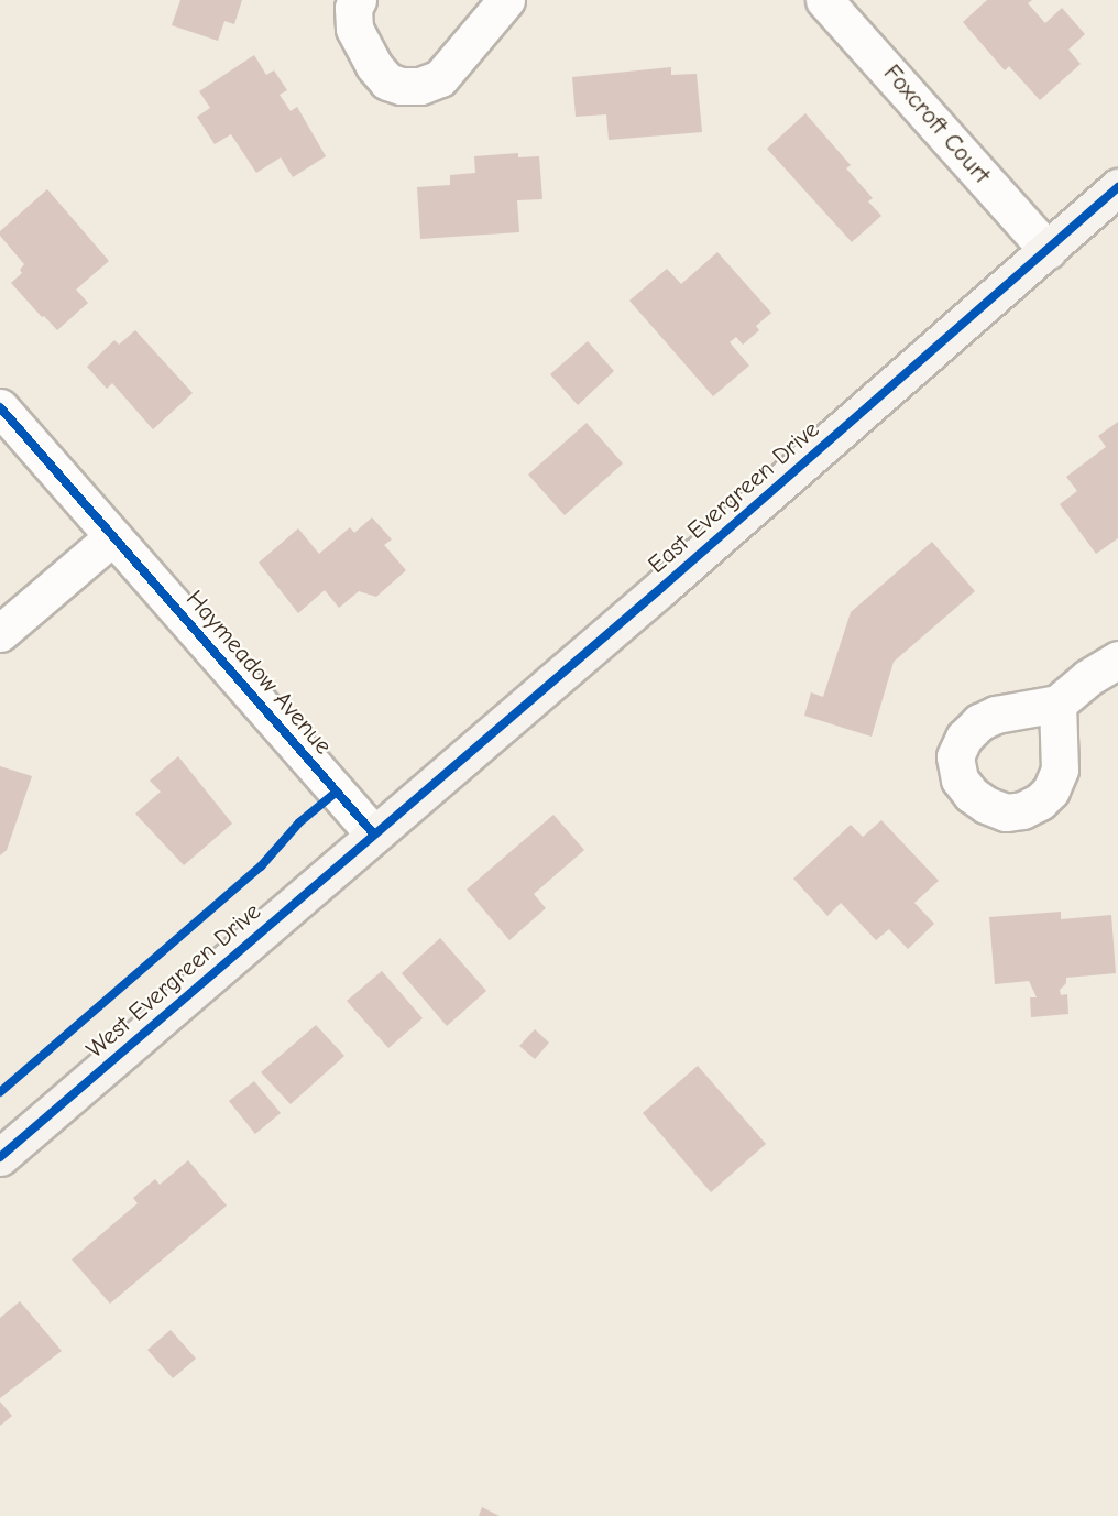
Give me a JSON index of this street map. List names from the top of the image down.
{
  "streets": {
    "street": [
      "Foxcroft Court",
      "East Evergreen Drive",
      "Haymeadow Avenue",
      "West Evergreen Drive"
    ]
  },
  "crossings": [
    ["Foxcroft Court", "East Evergreen Drive"],
    ["East Evergreen Drive", "Haymeadow Avenue"],
    ["East Evergreen Drive", "West Evergreen Drive"],
    ["Haymeadow Avenue", "West Evergreen Drive"]
  ]
}
